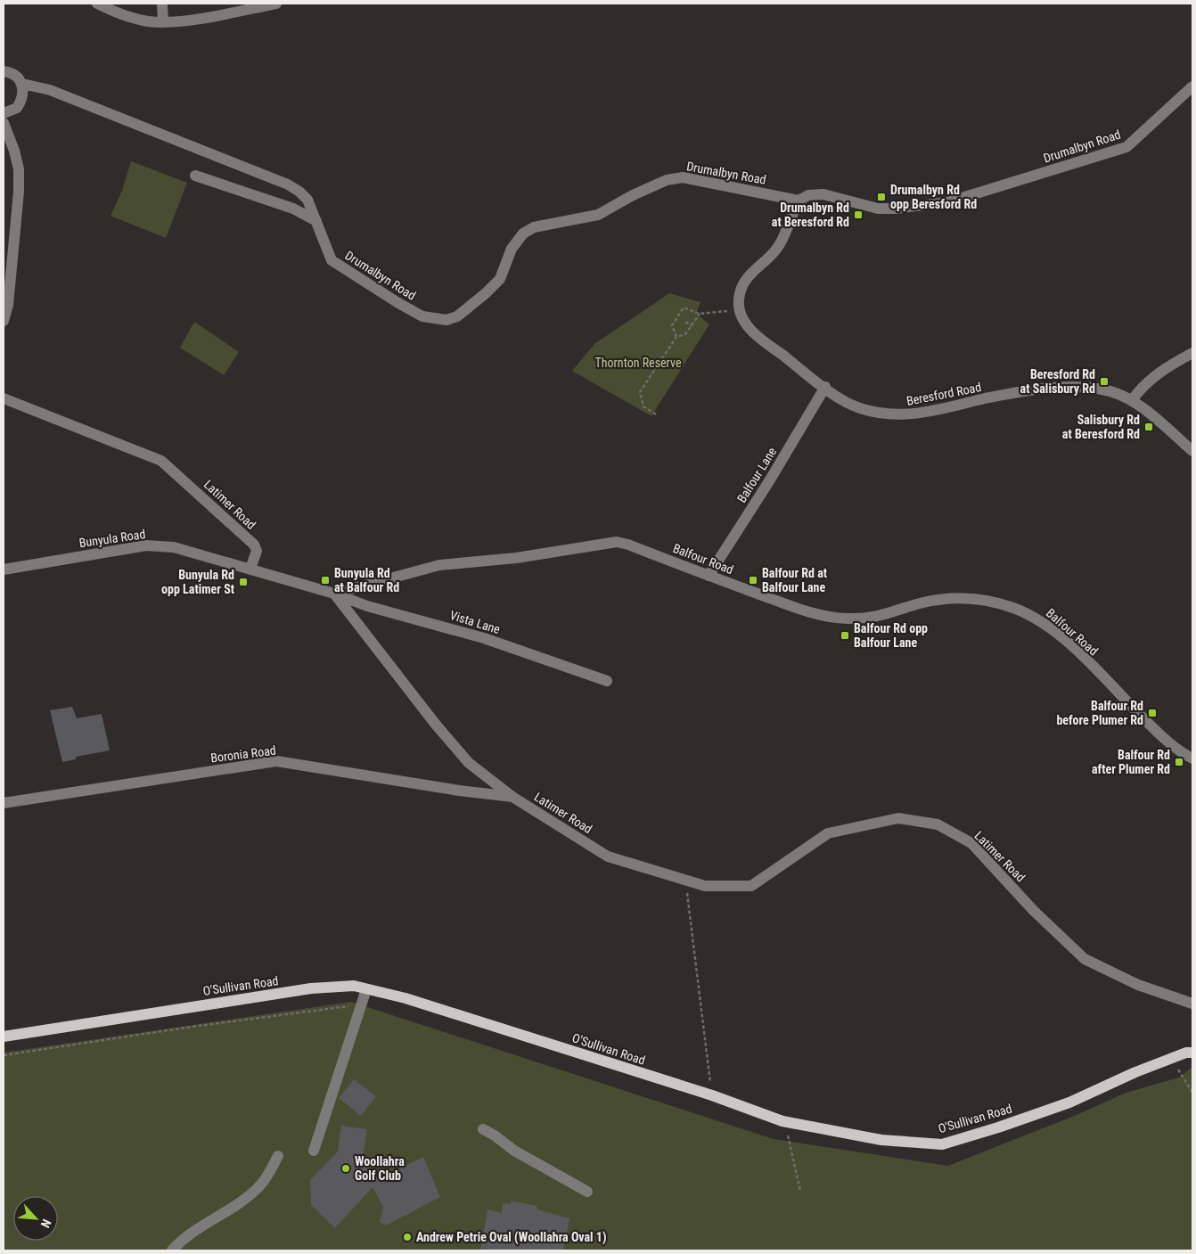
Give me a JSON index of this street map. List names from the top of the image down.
{
  "streets": {
    "main road": ["O'Sullivan Road"],
    "street": [
      "Drumalbyn Road",
      "Beresford Road",
      "Balfour Lane",
      "Latimer Road",
      "Bunyula Road",
      "Balfour Road",
      "Vista Lane",
      "Boronia Road"
    ]
  },
  "crossings": [
    ["Beresford Road", "Balfour Lane"],
    ["Balfour Lane", "Balfour Road"],
    ["Latimer Road", "Bunyula Road"],
    ["Latimer Road", "Balfour Road"],
    ["Latimer Road", "Vista Lane"],
    ["Latimer Road", "Boronia Road"],
    ["Balfour Road", "Vista Lane"]
  ],
  "parks": ["Thornton Reserve"],
  "places": {
    "transit": [
      "Drumalbyn Rd opp Beresford Rd",
      "Drumalbyn Rd at Beresford Rd",
      "Beresford Rd at Salisbury Rd",
      "Salisbury Rd at Beresford Rd",
      "Bunyula Rd at Balfour Rd",
      "Balfour Rd at Balfour Lane",
      "Bunyula Rd opp Latimer St",
      "Balfour Rd opp Balfour Lane",
      "Balfour Rd before Plumer Rd",
      "Balfour Rd after Plumer Rd"
    ],
    "other": ["Woollahra Golf Club", "Andrew Petrie Oval (Woollahra Oval 1)"]
  },
  "north": "bottom right"
}
